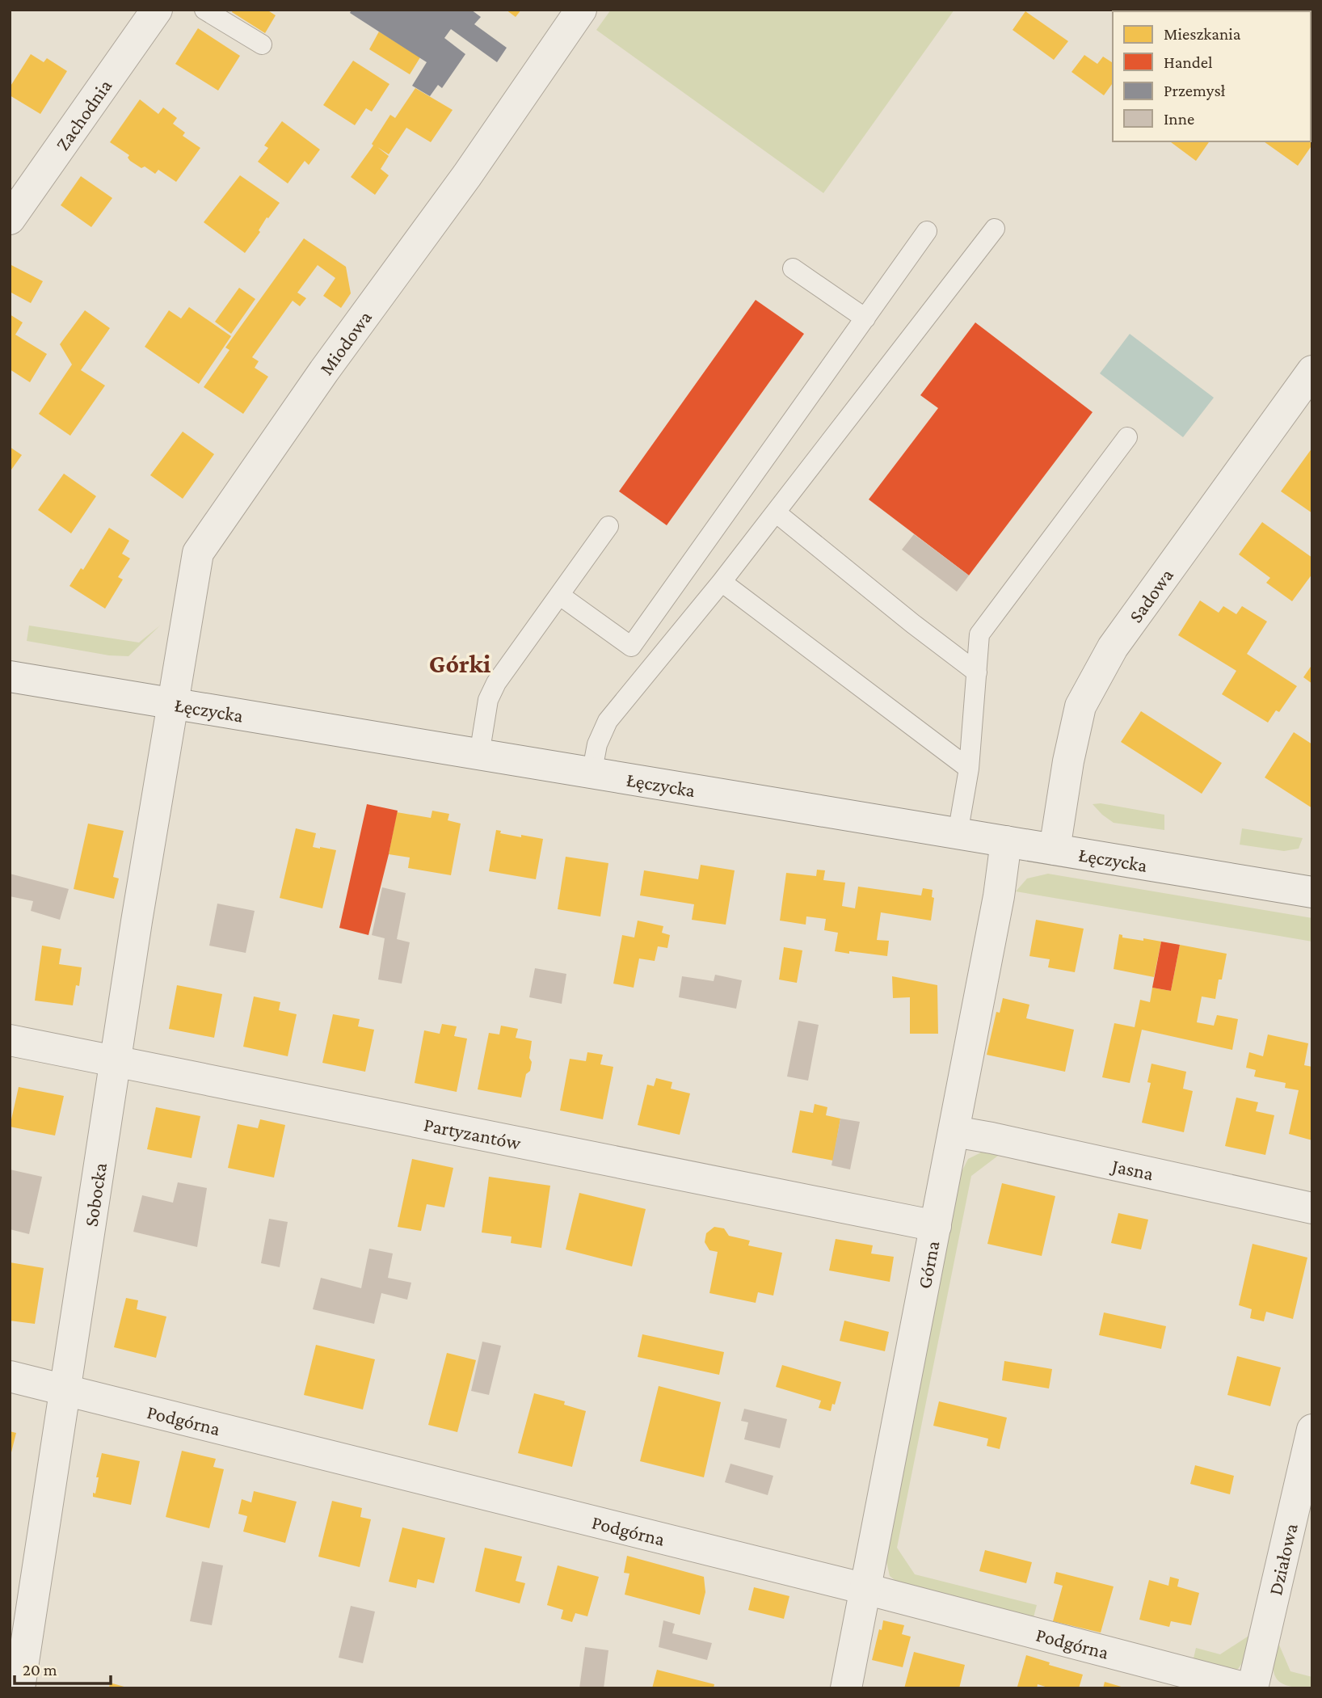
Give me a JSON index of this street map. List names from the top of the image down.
{
  "streets": {
    "street": [
      "Zachodnia",
      "Miodowa",
      "Sadowa",
      "Łęczycka",
      "Partyzantów",
      "Jasna",
      "Sobocka",
      "Górna",
      "Podgórna",
      "Działowa"
    ]
  },
  "crossings": [
    ["Miodowa", "Łęczycka"],
    ["Miodowa", "Sobocka"],
    ["Sadowa", "Łęczycka"],
    ["Łęczycka", "Sobocka"],
    ["Łęczycka", "Górna"],
    ["Partyzantów", "Sobocka"],
    ["Partyzantów", "Górna"],
    ["Jasna", "Górna"],
    ["Sobocka", "Podgórna"],
    ["Górna", "Podgórna"]
  ],
  "districts": ["Górki"],
  "legend": [
    "Mieszkania",
    "Handel",
    "Przemysł",
    "Inne"
  ],
  "scale_bar": "20 m"
}
